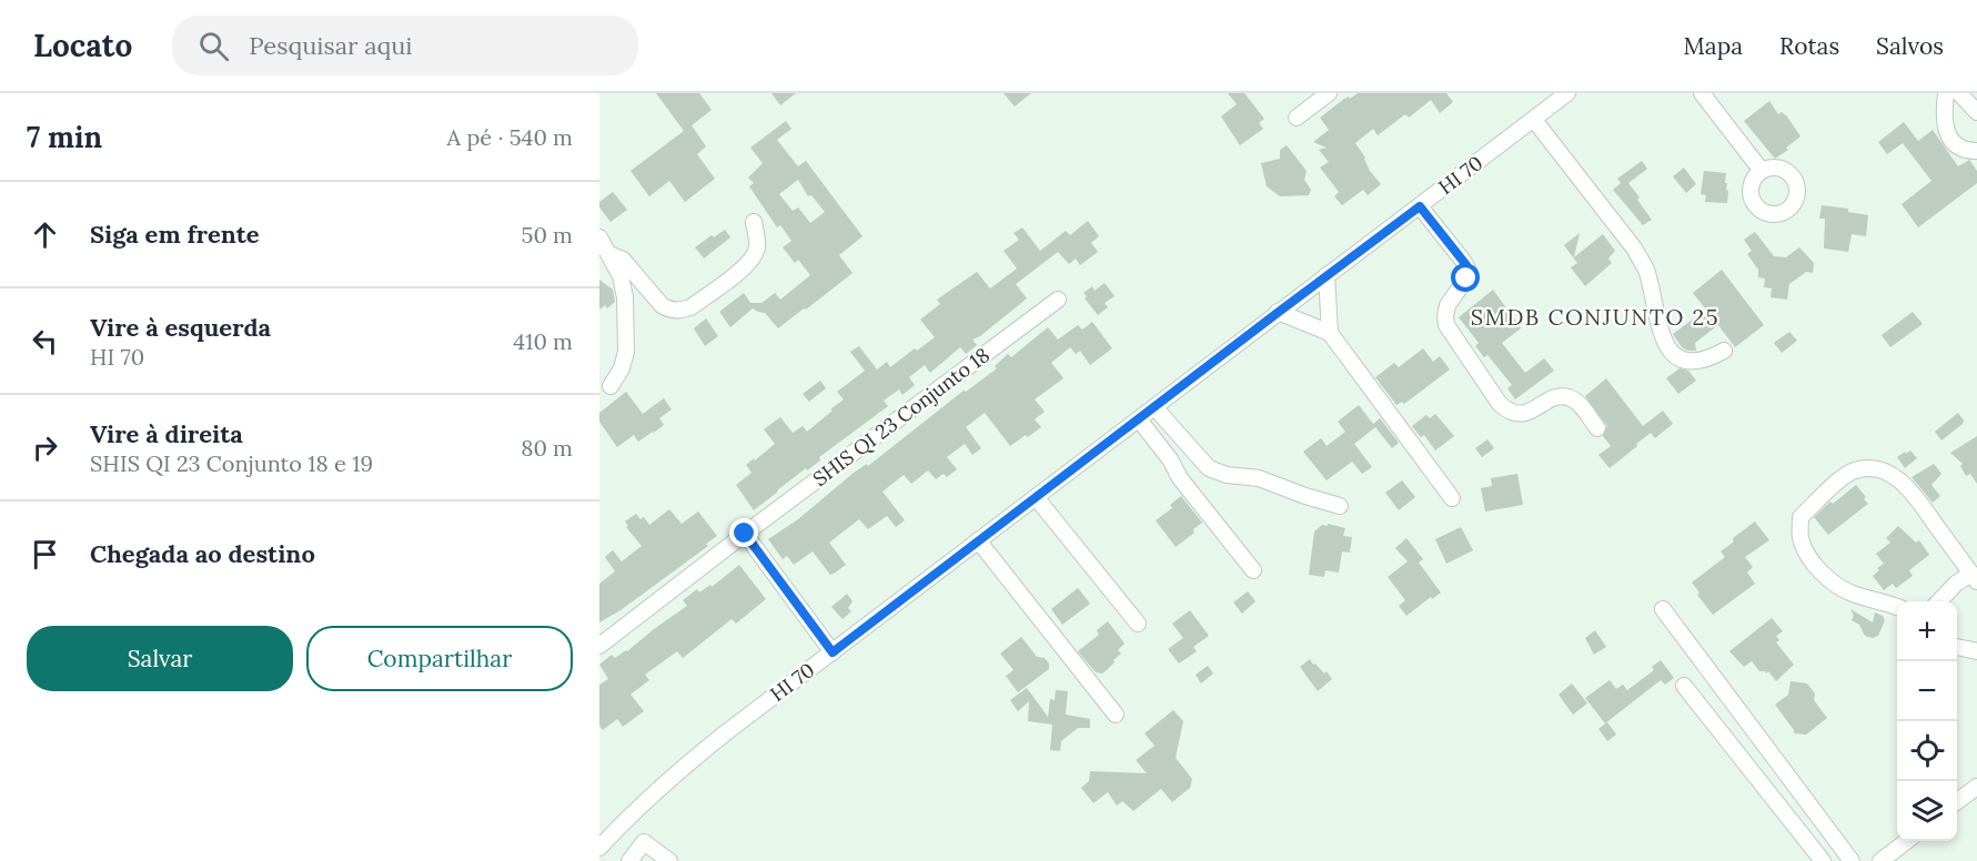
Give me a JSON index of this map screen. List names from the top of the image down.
{
  "streets": {
    "street": ["HI 70", "SHIS QI 23 Conjunto 18"]
  },
  "districts": ["SMDB CONJUNTO 25"],
  "page": {
    "header": "Locato",
    "search": "Pesquisar aqui",
    "nav": ["Mapa", "Rotas", "Salvos"],
    "heading": ["7 min", "A pé · 540 m"],
    "list": [
      ["Siga em frente", "50 m"],
      ["Vire à esquerda", "HI 70", "410 m"],
      ["Vire à direita", "SHIS QI 23 Conjunto 18 e 19", "80 m"],
      "Chegada ao destino"
    ],
    "map_buttons": ["+", "−"],
    "buttons": ["Salvar", "Compartilhar"]
  }
}
